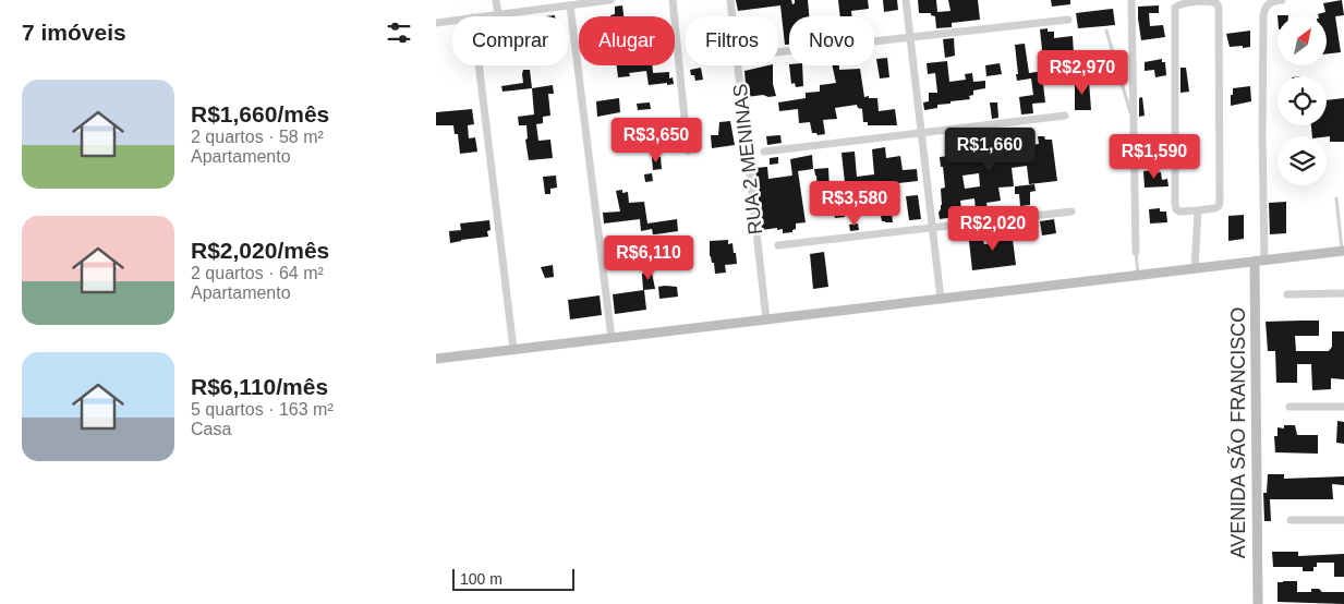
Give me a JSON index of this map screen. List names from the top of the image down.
{
  "streets": {
    "main road": ["AVENIDA SÃO FRANCISCO"],
    "street": ["RUA 2 MENINAS"]
  },
  "scale_bar": "100 m",
  "north": "top right",
  "page": {
    "heading": "7 imóveis",
    "chip": [
      "Comprar",
      "Alugar",
      "Filtros",
      "Novo"
    ],
    "price": [
      "R$2,970",
      "R$3,650",
      "R$1,660",
      "R$1,590",
      "R$3,580",
      "R$2,020",
      "R$6,110"
    ],
    "list": [
      {
        "name": "R$1,660/mês",
        "note": "2 quartos · 58 m² · Apartamento"
      },
      {
        "name": "R$2,020/mês",
        "note": "2 quartos · 64 m² · Apartamento"
      },
      {
        "name": "R$6,110/mês",
        "note": "5 quartos · 163 m² · Casa"
      }
    ],
    "scale": "100 m"
  }
}
